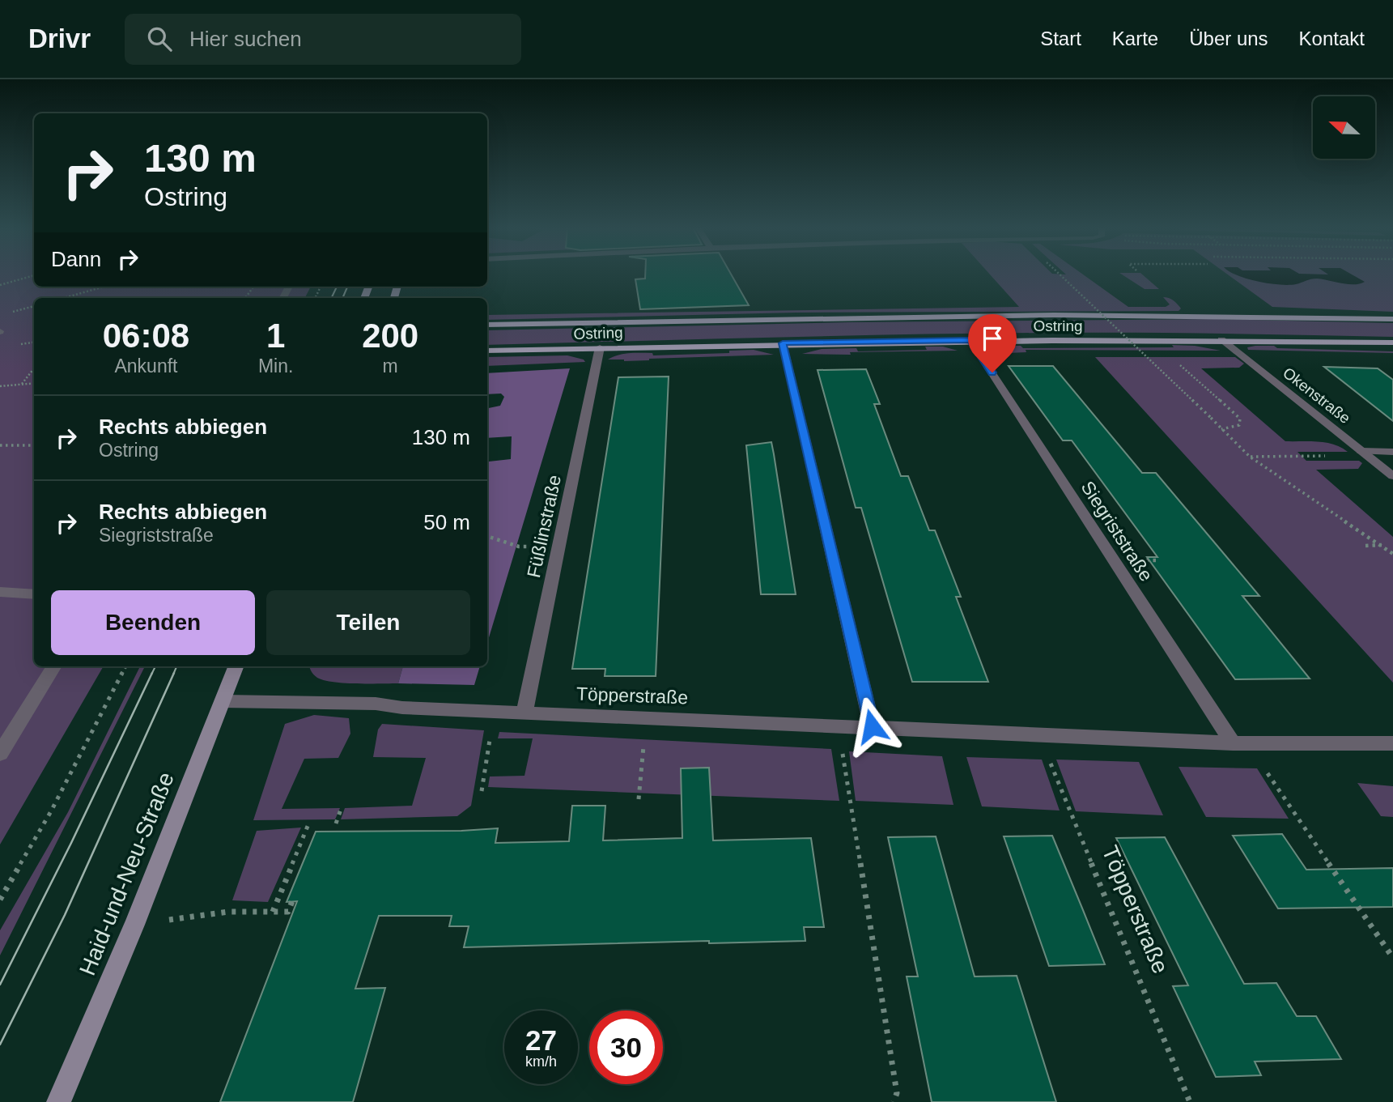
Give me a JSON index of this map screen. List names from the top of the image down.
{
  "streets": {
    "main road": ["Ostring", "Haid-und-Neu-Straße"],
    "street": [
      "Okenstraße",
      "Füßlinstraße",
      "Siegriststraße",
      "Töpperstraße"
    ]
  },
  "crossings": [
    ["Ostring", "Okenstraße"],
    ["Ostring", "Füßlinstraße"],
    ["Ostring", "Siegriststraße"],
    ["Füßlinstraße", "Töpperstraße"],
    ["Siegriststraße", "Töpperstraße"],
    ["Töpperstraße", "Haid-und-Neu-Straße"]
  ],
  "north": "left",
  "page": {
    "header": "Drivr",
    "search": "Hier suchen",
    "nav": [
      "Start",
      "Karte",
      "Über uns",
      "Kontakt"
    ],
    "turn": ["130 m", "Ostring"],
    "then": "Dann",
    "eta": [
      "06:08",
      "Ankunft",
      "1",
      "Min.",
      "200",
      "m"
    ],
    "list": [
      {
        "name": "Rechts abbiegen",
        "note": "Ostring",
        "value": "130 m"
      },
      {
        "name": "Rechts abbiegen",
        "note": "Siegriststraße",
        "value": "50 m"
      }
    ],
    "buttons": ["Beenden", "Teilen"],
    "speed": "27 km/h",
    "limit": "30"
  }
}
